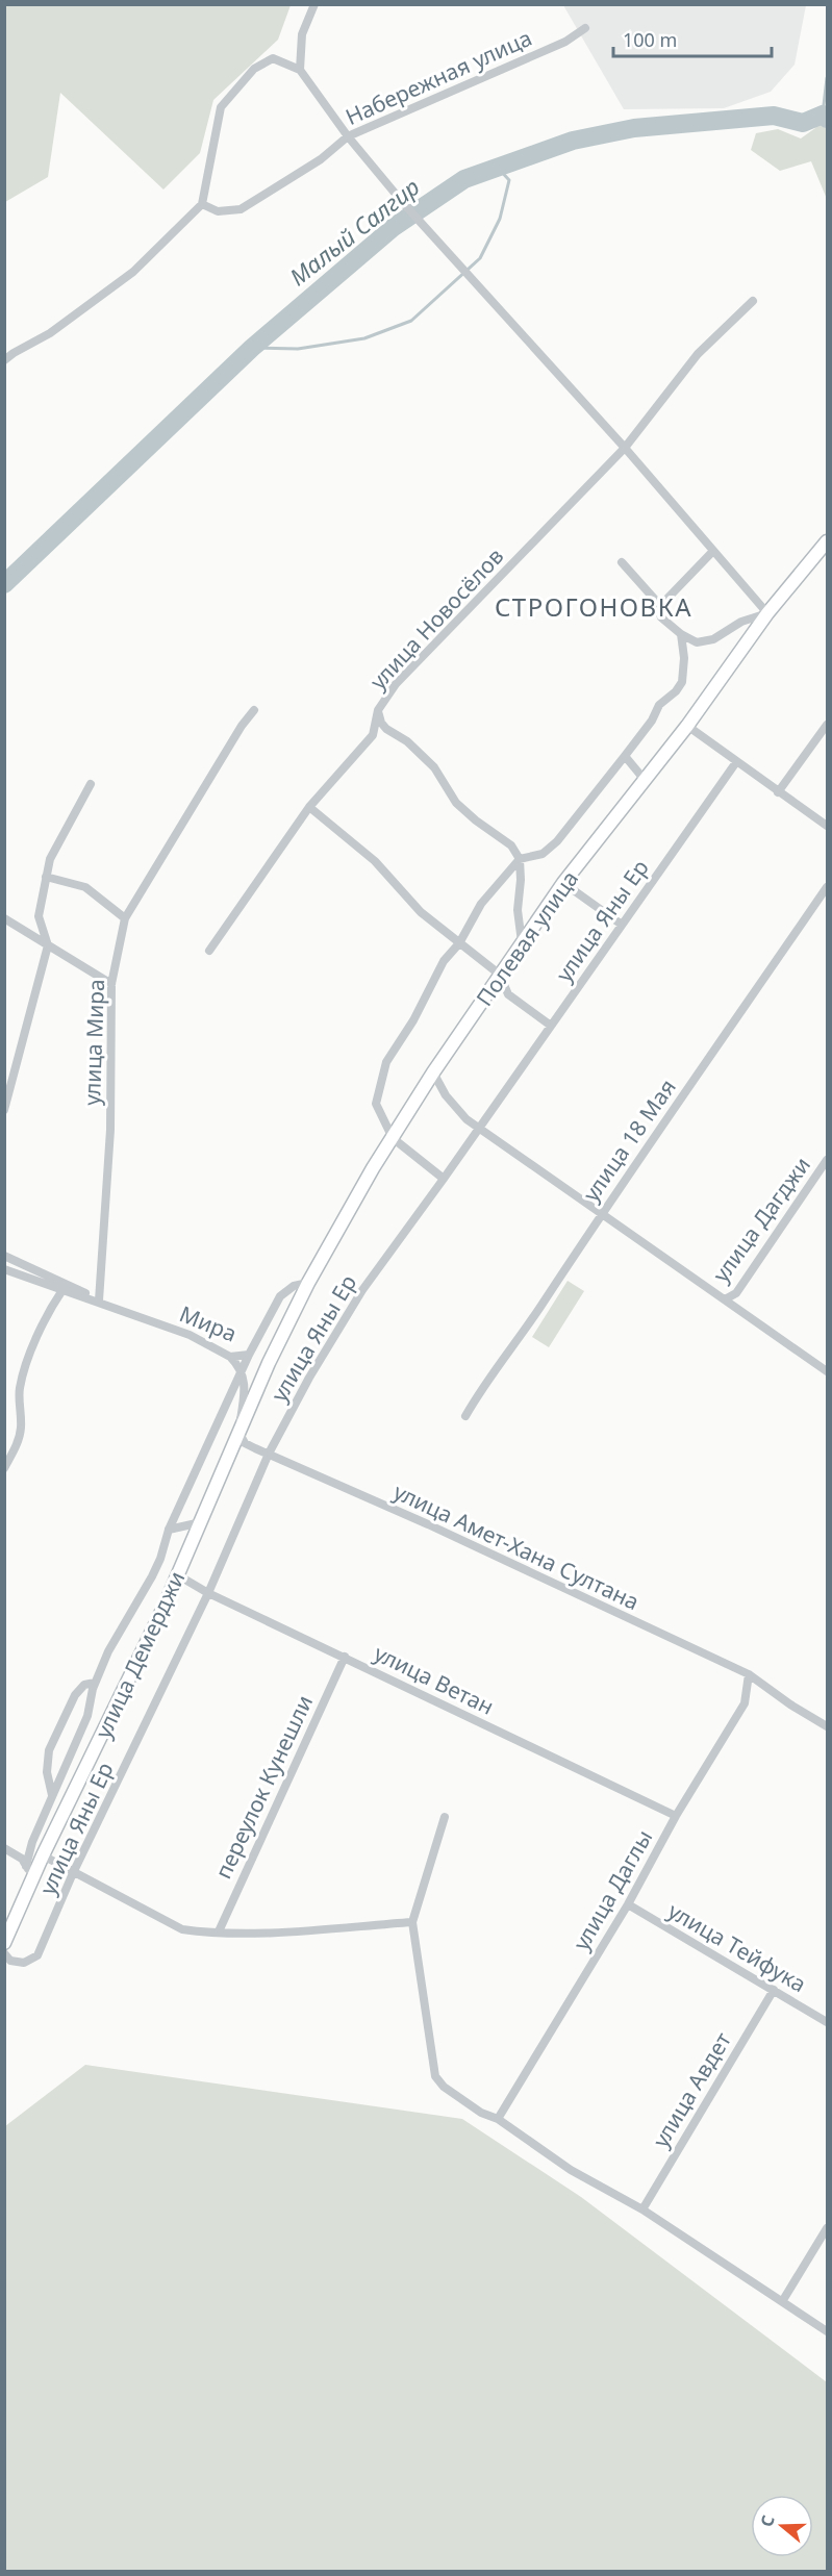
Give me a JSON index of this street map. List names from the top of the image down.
{
  "streets": {
    "main road": ["Полевая улица", "улица Демерджи"],
    "street": [
      "Набережная улица",
      "улица Новосёлов",
      "улица Яны Ер",
      "улица Мира",
      "улица 18 Мая",
      "улица Дагджи",
      "Мира",
      "улица Амет-Хана Султана",
      "улица Ветан",
      "переулок Кунешли",
      "улица Даглы",
      "улица Тейфука",
      "улица Авдет"
    ]
  },
  "crossings": [
    ["улица Яны Ер", "улица Амет-Хана Султана"],
    ["улица Яны Ер", "улица Ветан"],
    ["Полевая улица", "Мира"],
    ["Полевая улица", "улица Демерджи"],
    ["улица Мира", "Мира"],
    ["улица Амет-Хана Султана", "улица Демерджи"],
    ["улица Амет-Хана Султана", "улица Даглы"],
    ["улица Демерджи", "улица Ветан"],
    ["улица Ветан", "переулок Кунешли"],
    ["улица Ветан", "улица Даглы"],
    ["улица Даглы", "улица Тейфука"],
    ["улица Тейфука", "улица Авдет"]
  ],
  "districts": ["СТРОГОНОВКА"],
  "water": ["Малый Салгир"],
  "scale_bar": "100 m",
  "north": "left"
}
